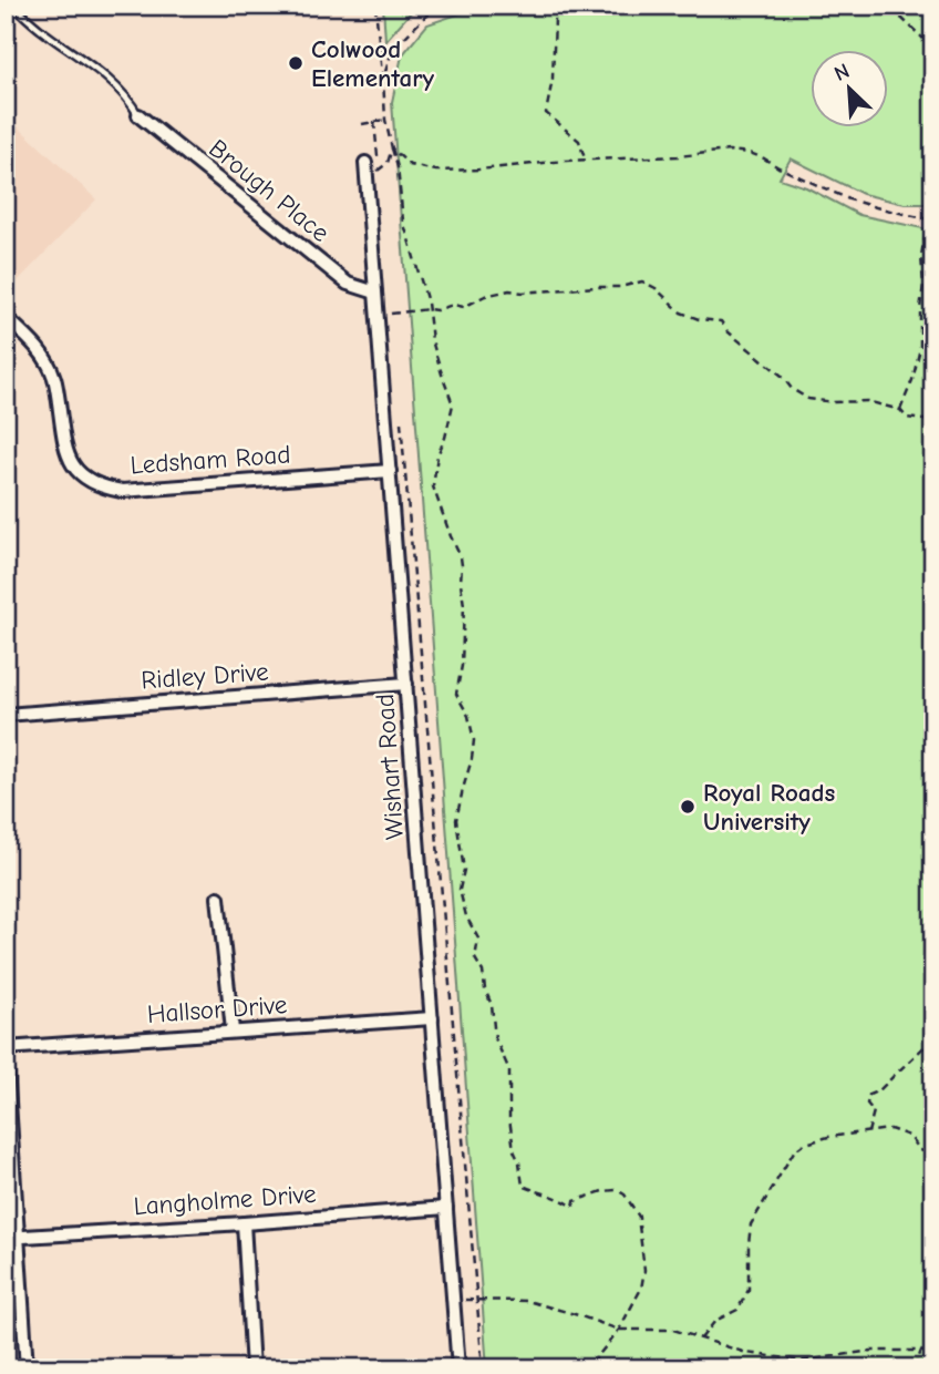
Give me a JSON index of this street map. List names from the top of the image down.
{
  "streets": {
    "street": [
      "Brough Place",
      "Ledsham Road",
      "Ridley Drive",
      "Wishart Road",
      "Hallsor Drive",
      "Langholme Drive"
    ]
  },
  "crossings": [
    ["Brough Place", "Wishart Road"],
    ["Ledsham Road", "Wishart Road"],
    ["Ridley Drive", "Wishart Road"],
    ["Wishart Road", "Hallsor Drive"],
    ["Wishart Road", "Langholme Drive"]
  ],
  "places": ["Colwood Elementary", "Royal Roads University"],
  "north": "top left"
}
